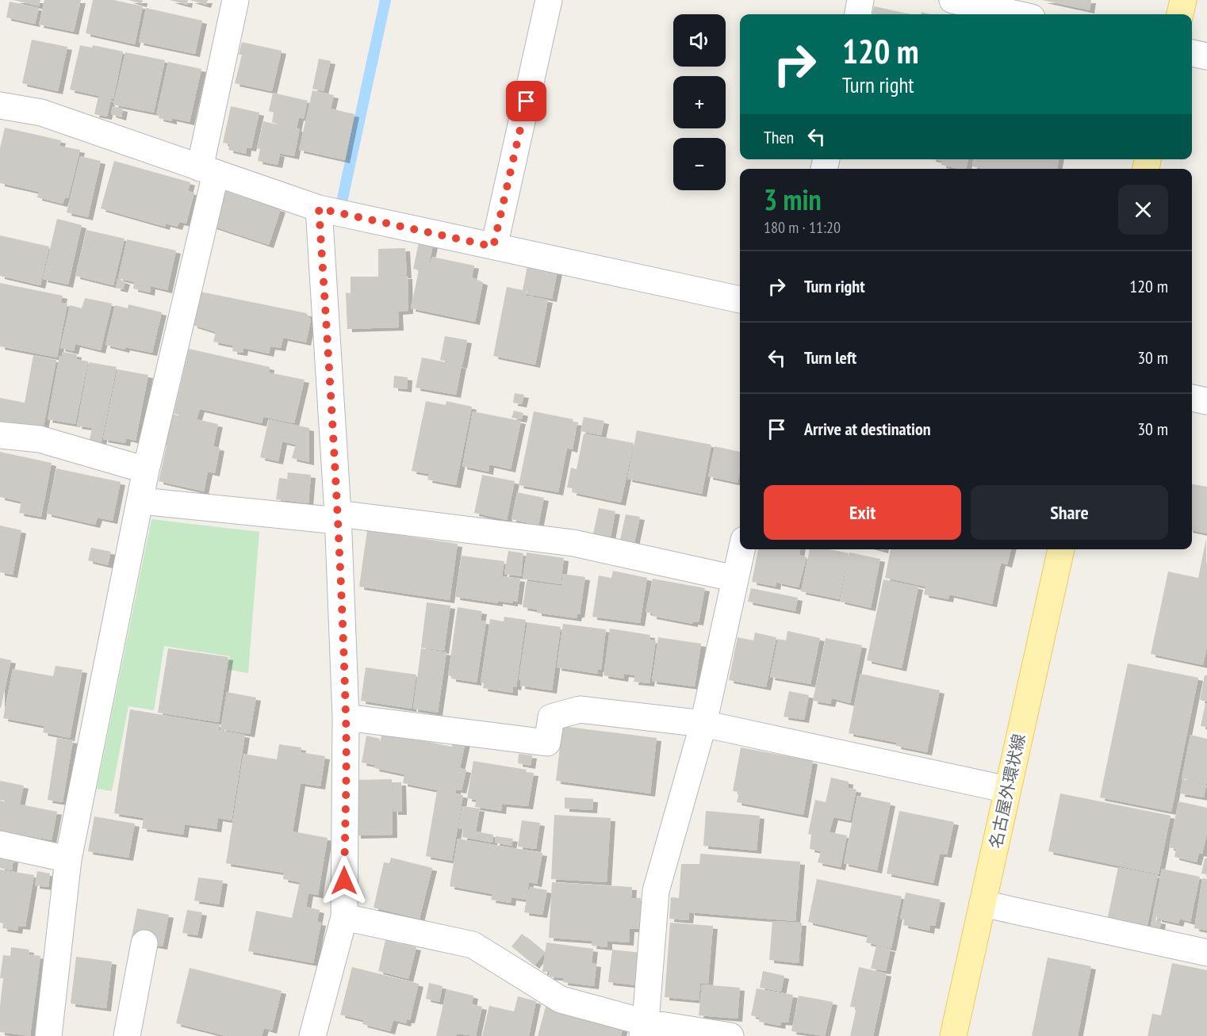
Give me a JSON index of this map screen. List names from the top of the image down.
{
  "streets": {
    "main road": ["名古屋外環状線"]
  },
  "page": {
    "map_buttons": ["+", "−"],
    "turn": ["120 m", "Turn right"],
    "then": "Then",
    "heading": ["3 min", "180 m · 11:20"],
    "list": [
      {
        "name": "Turn right",
        "value": "120 m"
      },
      {
        "name": "Turn left",
        "value": "30 m"
      },
      {
        "name": "Arrive at destination",
        "value": "30 m"
      }
    ],
    "buttons": ["Exit", "Share"]
  }
}
